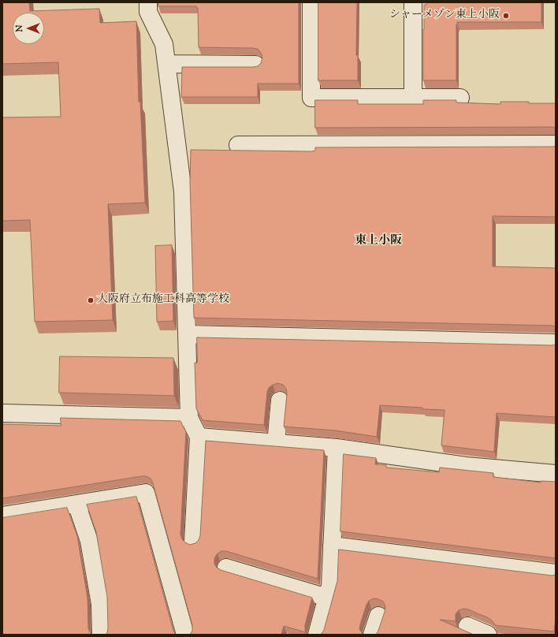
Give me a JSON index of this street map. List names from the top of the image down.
{
  "districts": ["東上小阪"],
  "places": ["シャーメゾン東上小阪", "大阪府立布施工科高等学校"],
  "north": "left"
}
